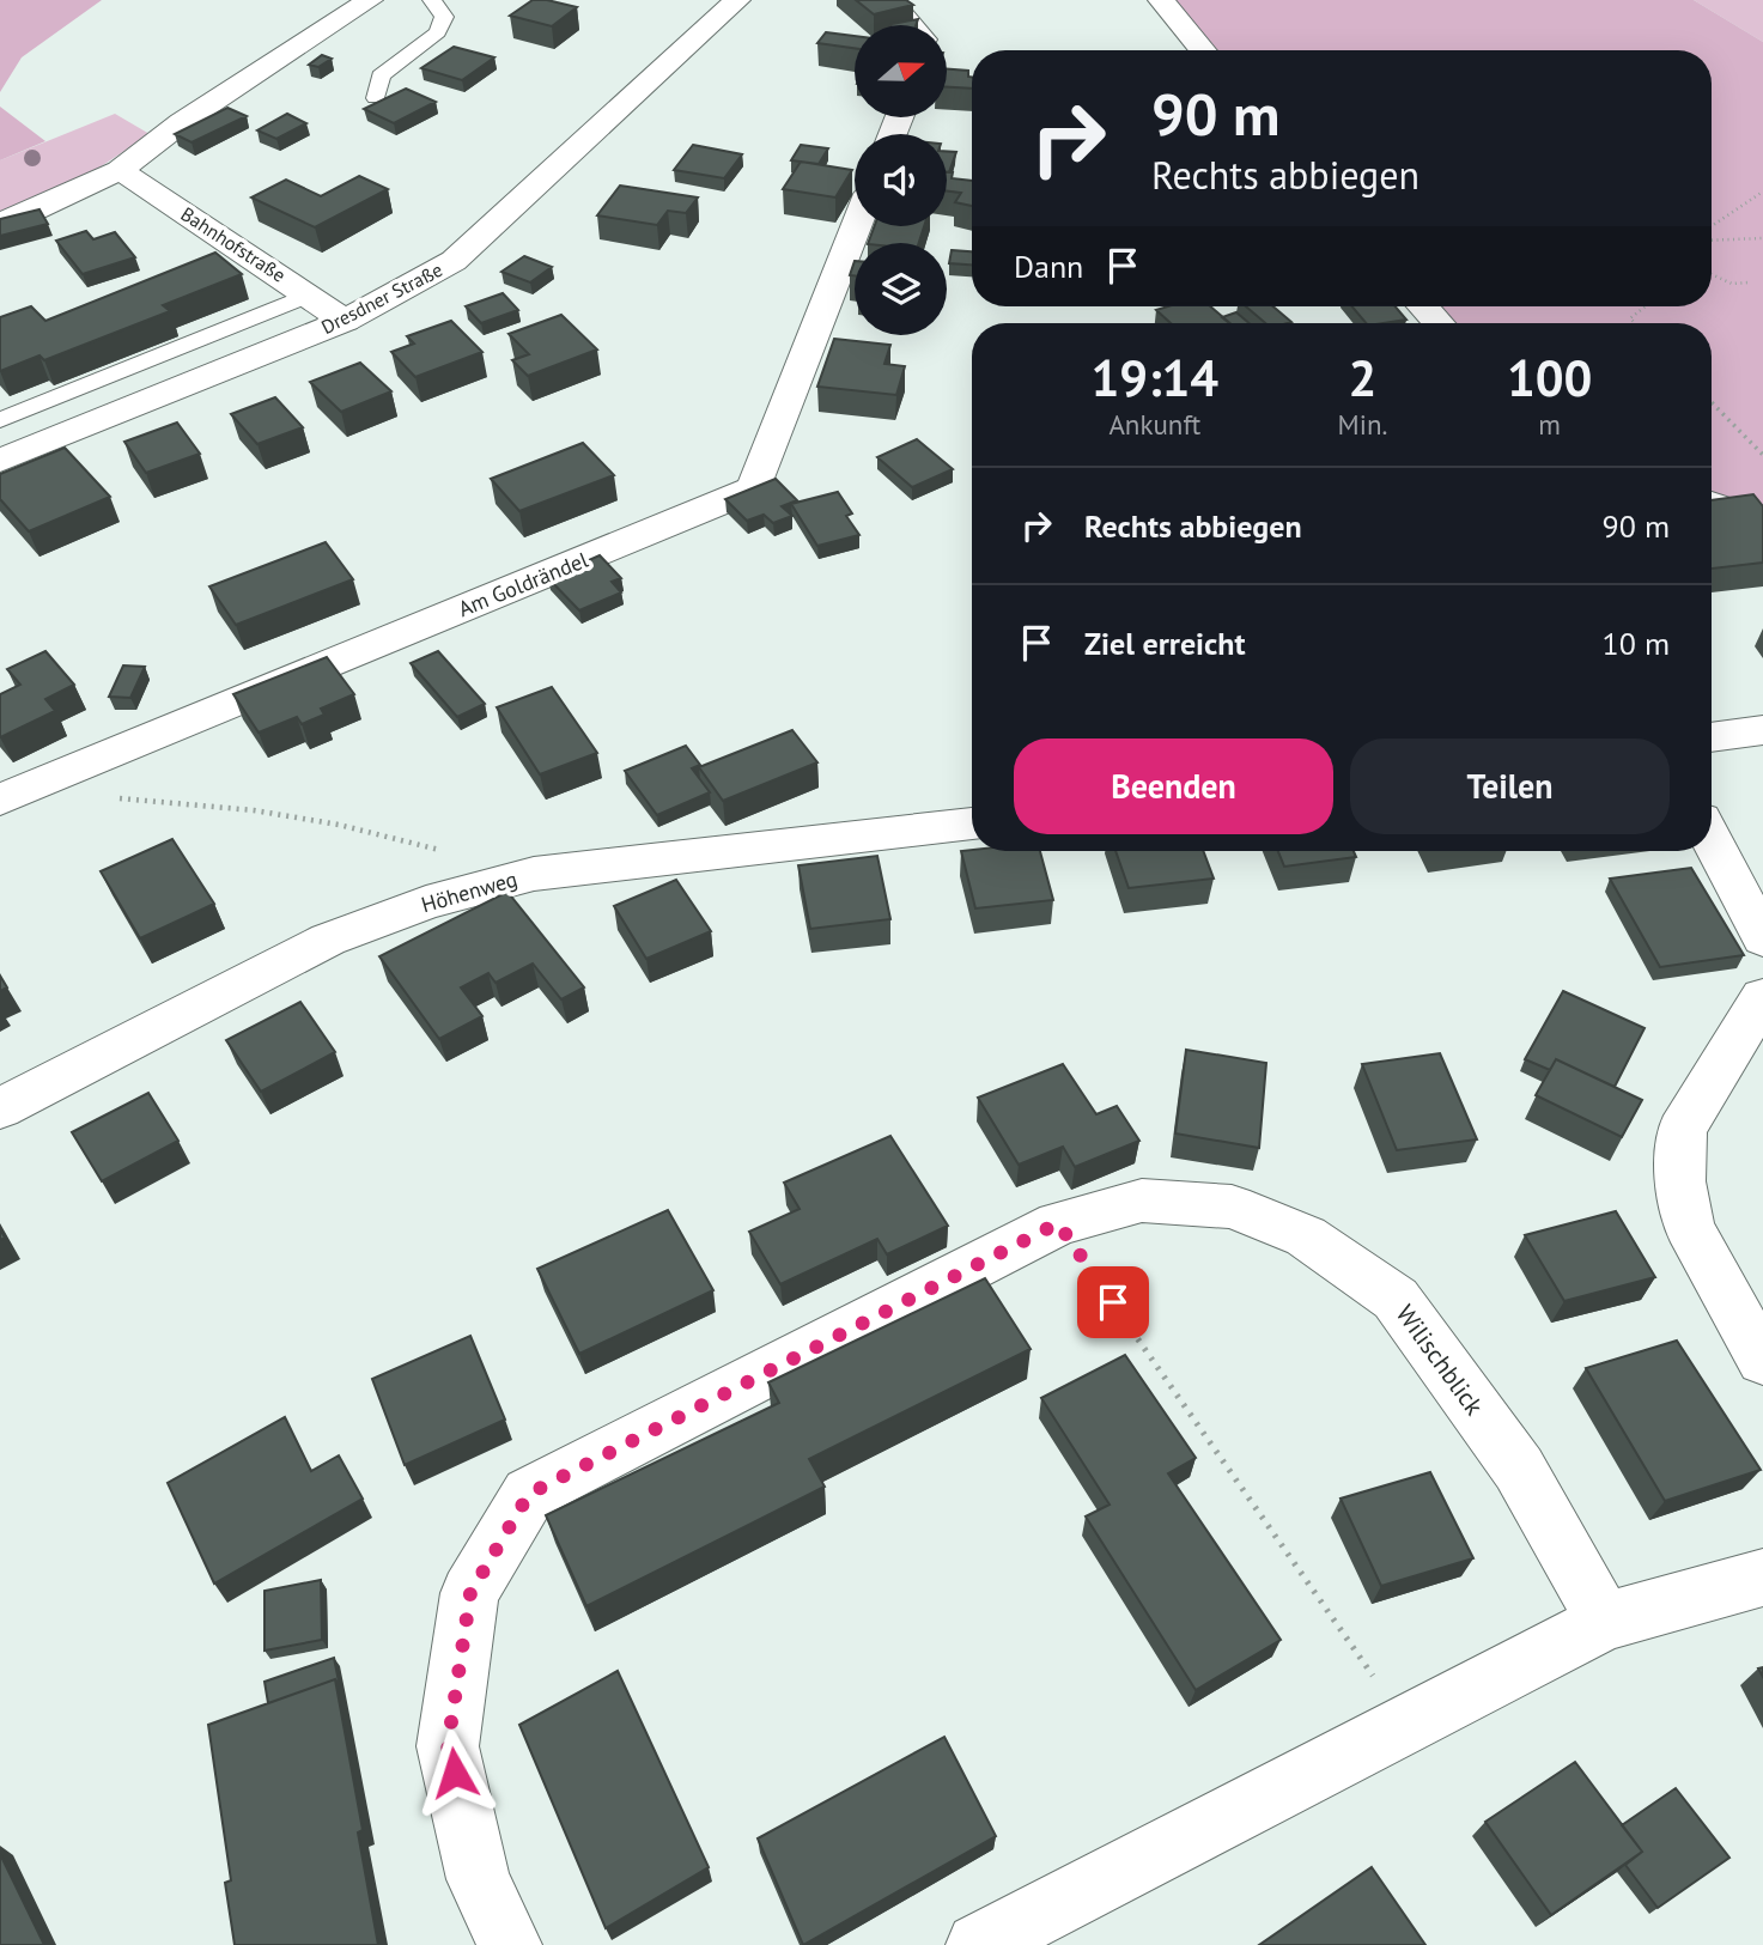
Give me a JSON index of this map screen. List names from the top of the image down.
{
  "streets": {
    "street": [
      "Bahnhofstraße",
      "Dresdner Straße",
      "Am Goldrändel",
      "Höhenweg",
      "Wilischblick"
    ]
  },
  "crossings": [
    ["Bahnhofstraße", "Dresdner Straße"]
  ],
  "north": "right",
  "page": {
    "turn": ["90 m", "Rechts abbiegen"],
    "then": "Dann",
    "eta": [
      "19:14",
      "Ankunft",
      "2",
      "Min.",
      "100",
      "m"
    ],
    "list": [
      {
        "name": "Rechts abbiegen",
        "value": "90 m"
      },
      {
        "name": "Ziel erreicht",
        "value": "10 m"
      }
    ],
    "buttons": ["Beenden", "Teilen"]
  }
}
